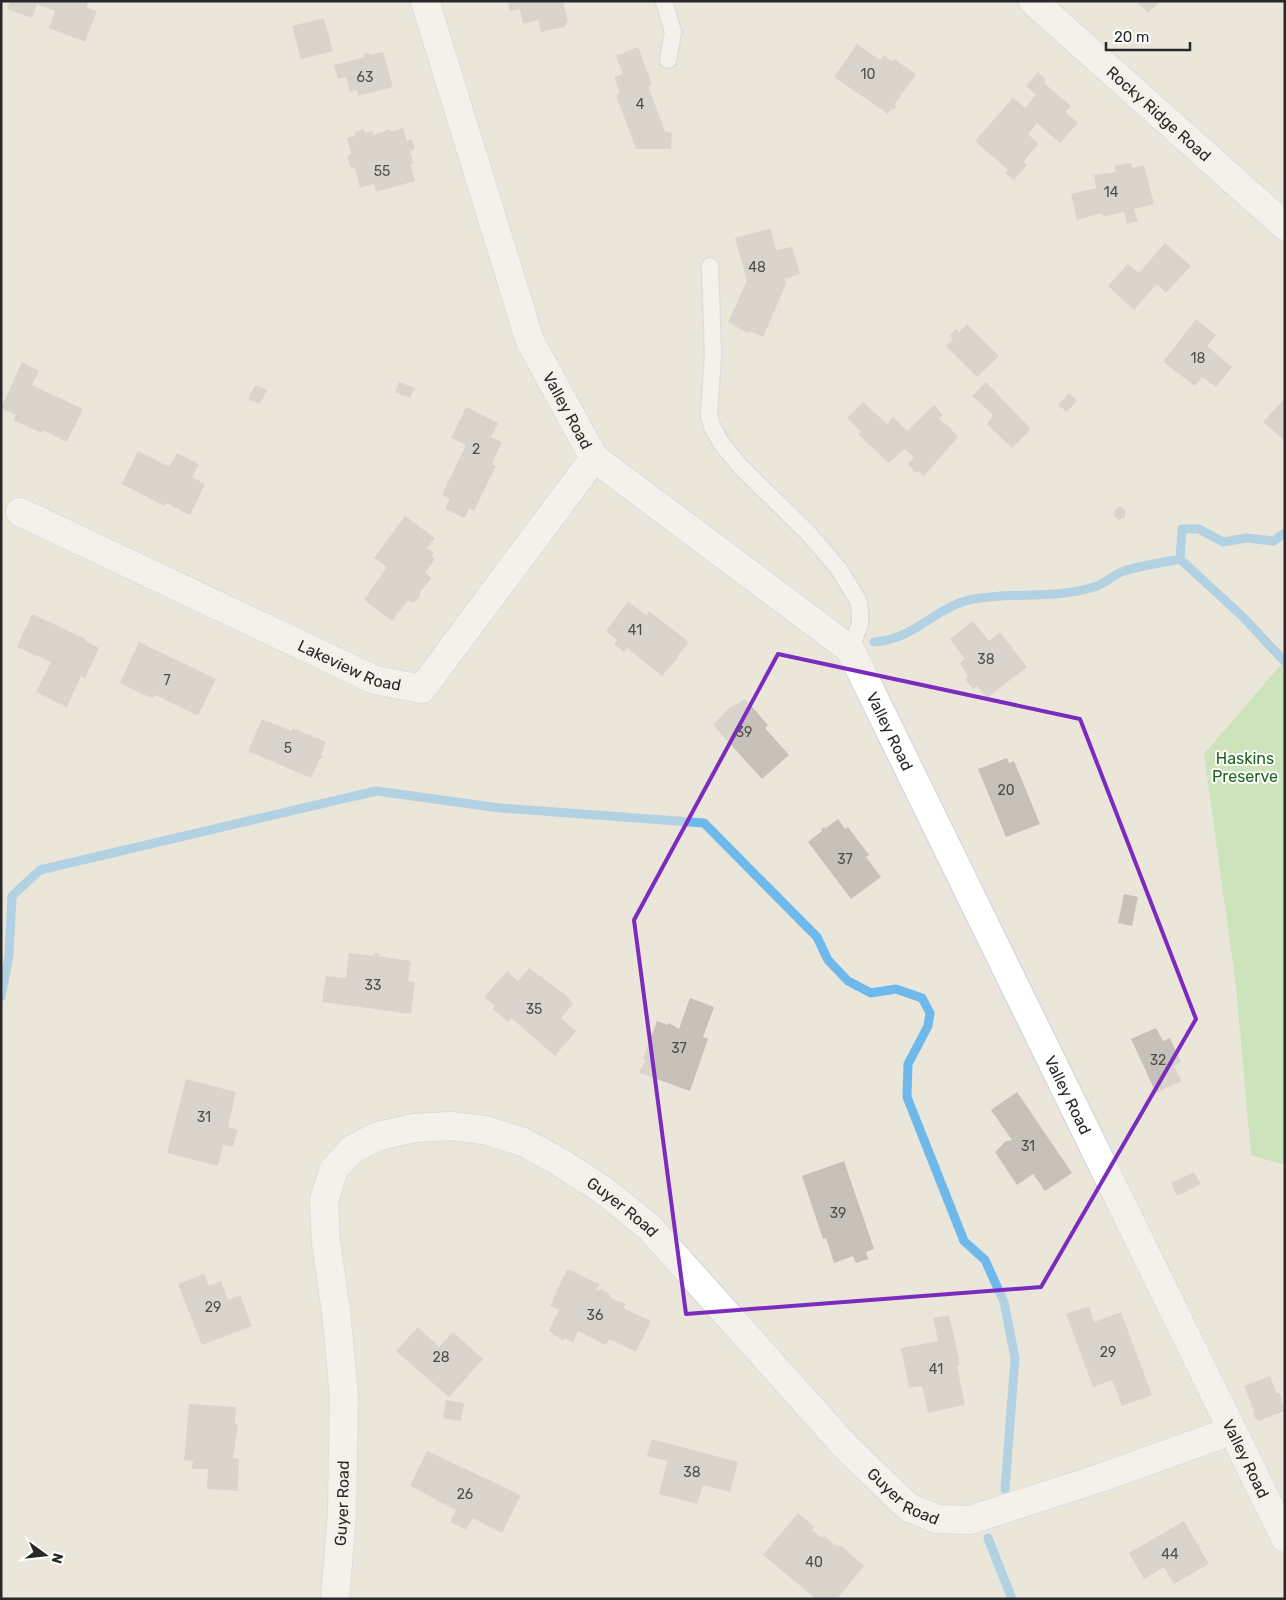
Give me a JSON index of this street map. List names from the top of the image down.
{
  "streets": {
    "street": [
      "Rocky Ridge Road",
      "Valley Road",
      "Lakeview Road",
      "Guyer Road"
    ]
  },
  "crossings": [
    ["Valley Road", "Lakeview Road"],
    ["Valley Road", "Guyer Road"]
  ],
  "parks": ["Haskins Preserve"],
  "house_numbers": [
    "10",
    "63",
    "4",
    "55",
    "14",
    "48",
    "18",
    "2",
    "41",
    "38",
    "7",
    "39",
    "5",
    "20",
    "37",
    "33",
    "35",
    "37",
    "32",
    "31",
    "31",
    "39",
    "29",
    "36",
    "29",
    "28",
    "41",
    "38",
    "26",
    "44",
    "40"
  ],
  "scale_bar": "20 m",
  "north": "right"
}
